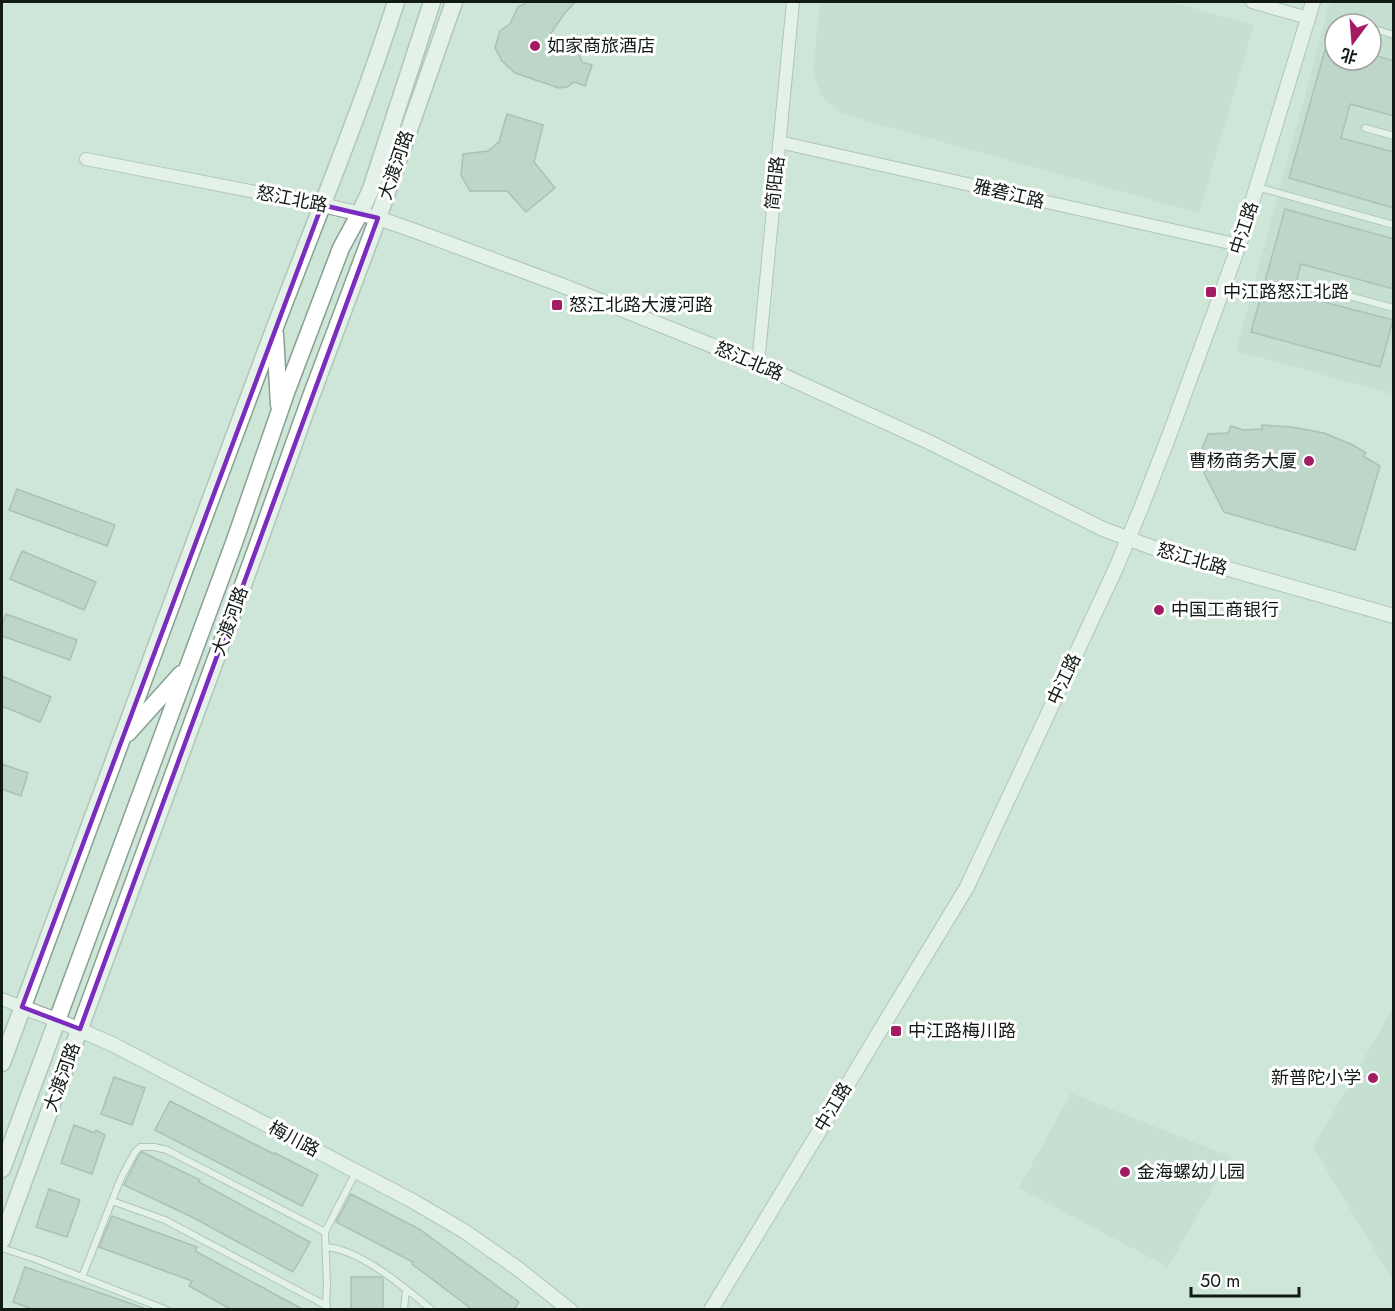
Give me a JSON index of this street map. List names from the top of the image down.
{
  "streets": {
    "main road": ["大渡河路"],
    "street": [
      "简阳路",
      "雅砻江路",
      "怒江北路",
      "中江路",
      "梅川路"
    ]
  },
  "crossings": [
    ["大渡河路", "怒江北路"],
    ["大渡河路", "梅川路"],
    ["简阳路", "雅砻江路"],
    ["简阳路", "怒江北路"],
    ["雅砻江路", "中江路"],
    ["怒江北路", "中江路"]
  ],
  "places": {
    "other": [
      "如家商旅酒店",
      "曹杨商务大厦",
      "中国工商银行",
      "新普陀小学",
      "金海螺幼儿园"
    ],
    "transit": ["中江路怒江北路", "怒江北路大渡河路", "中江路梅川路"]
  },
  "scale_bar": "50 m",
  "north": "bottom"
}
